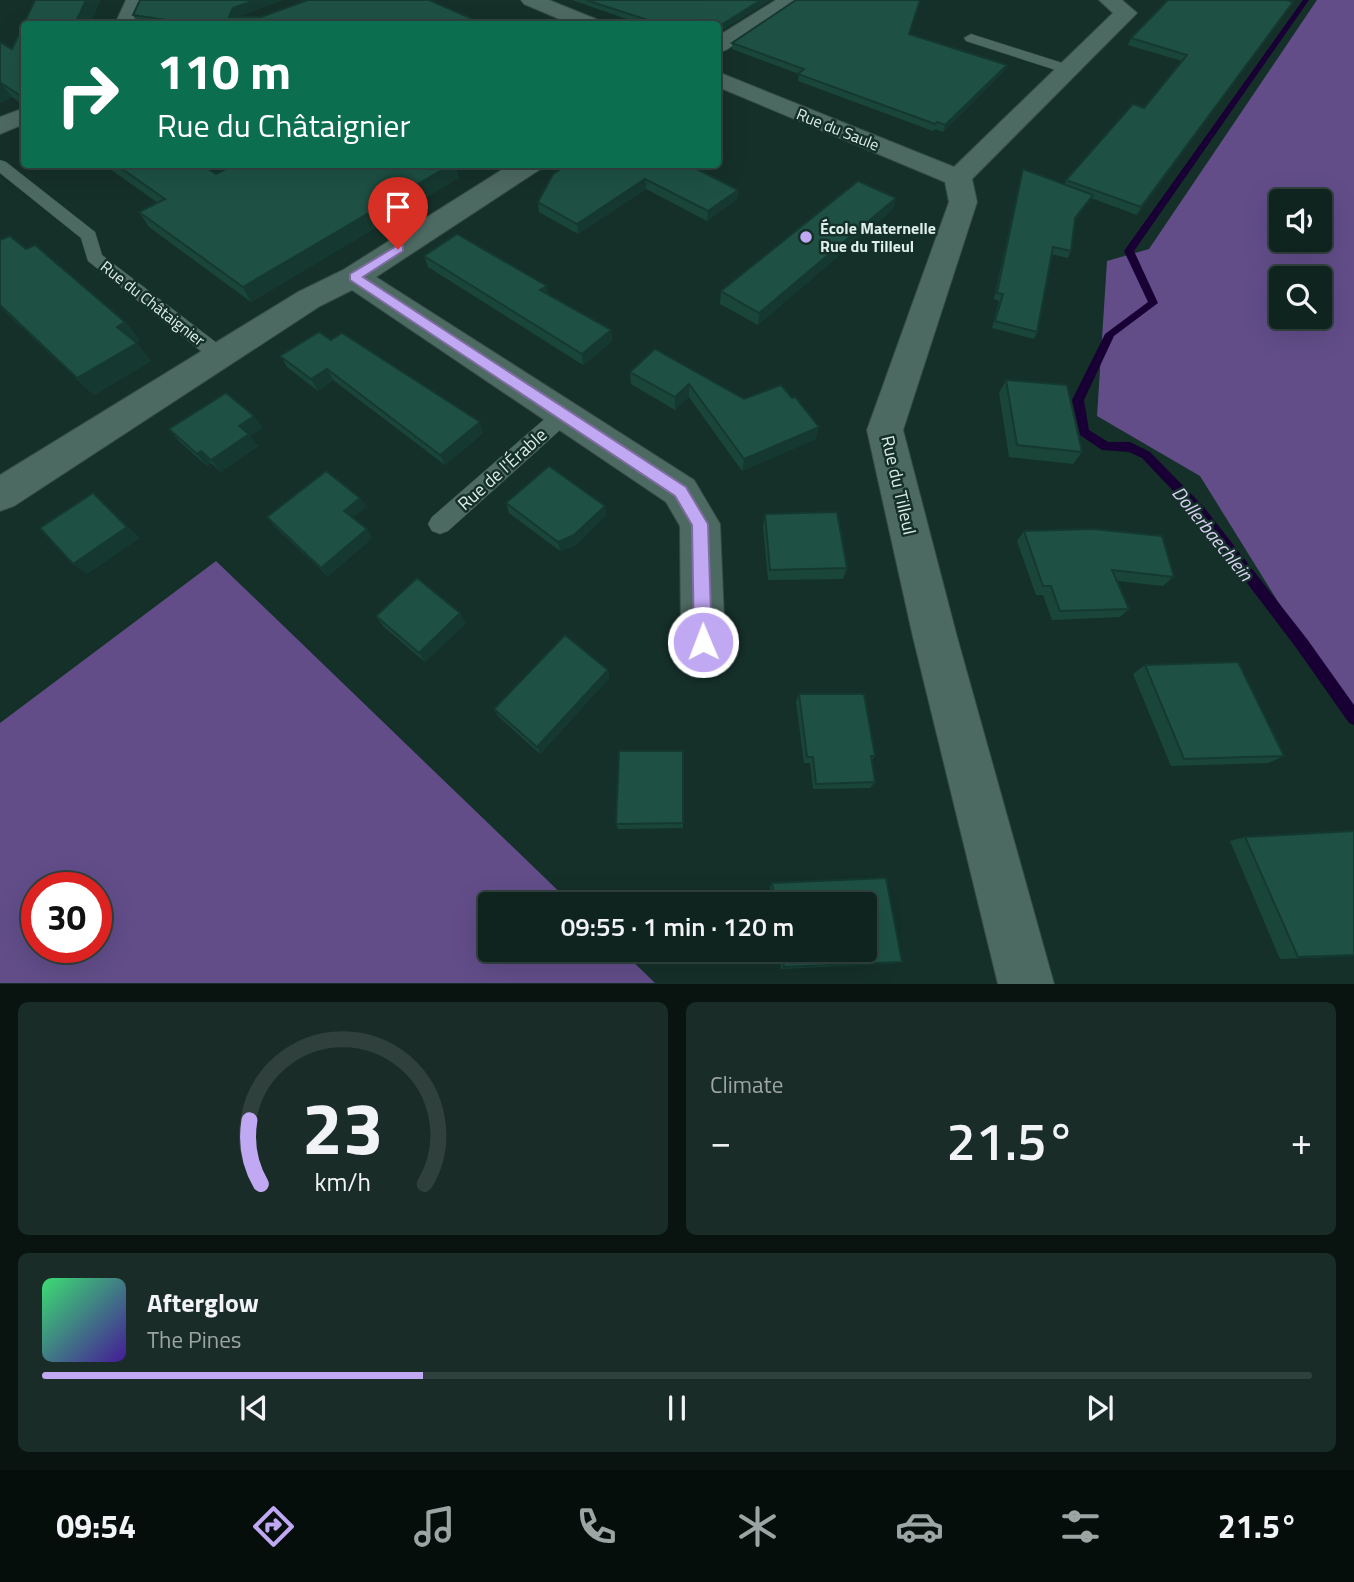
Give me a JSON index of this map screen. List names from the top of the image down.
{
  "streets": {
    "street": [
      "Rue du Saule",
      "Rue du Châtaignier",
      "Rue de l'Érable",
      "Rue du Tilleul"
    ]
  },
  "crossings": [
    ["Rue du Saule", "Rue du Tilleul"],
    ["Rue du Châtaignier", "Rue de l'Érable"]
  ],
  "water": ["Dollerbaechlein"],
  "places": ["École Maternelle Rue du Tilleul"],
  "page": {
    "turn": ["110 m", "Rue du Châtaignier"],
    "limit": "30",
    "trip": "09:55 · 1 min · 120 m",
    "tile": "Climate",
    "heat": ["−", "21.5°", "+"],
    "song": ["Afterglow", "The Pines"],
    "tabs": ["09:54", "21.5°"],
    "gauge": ["23", "km/h"]
  }
}
